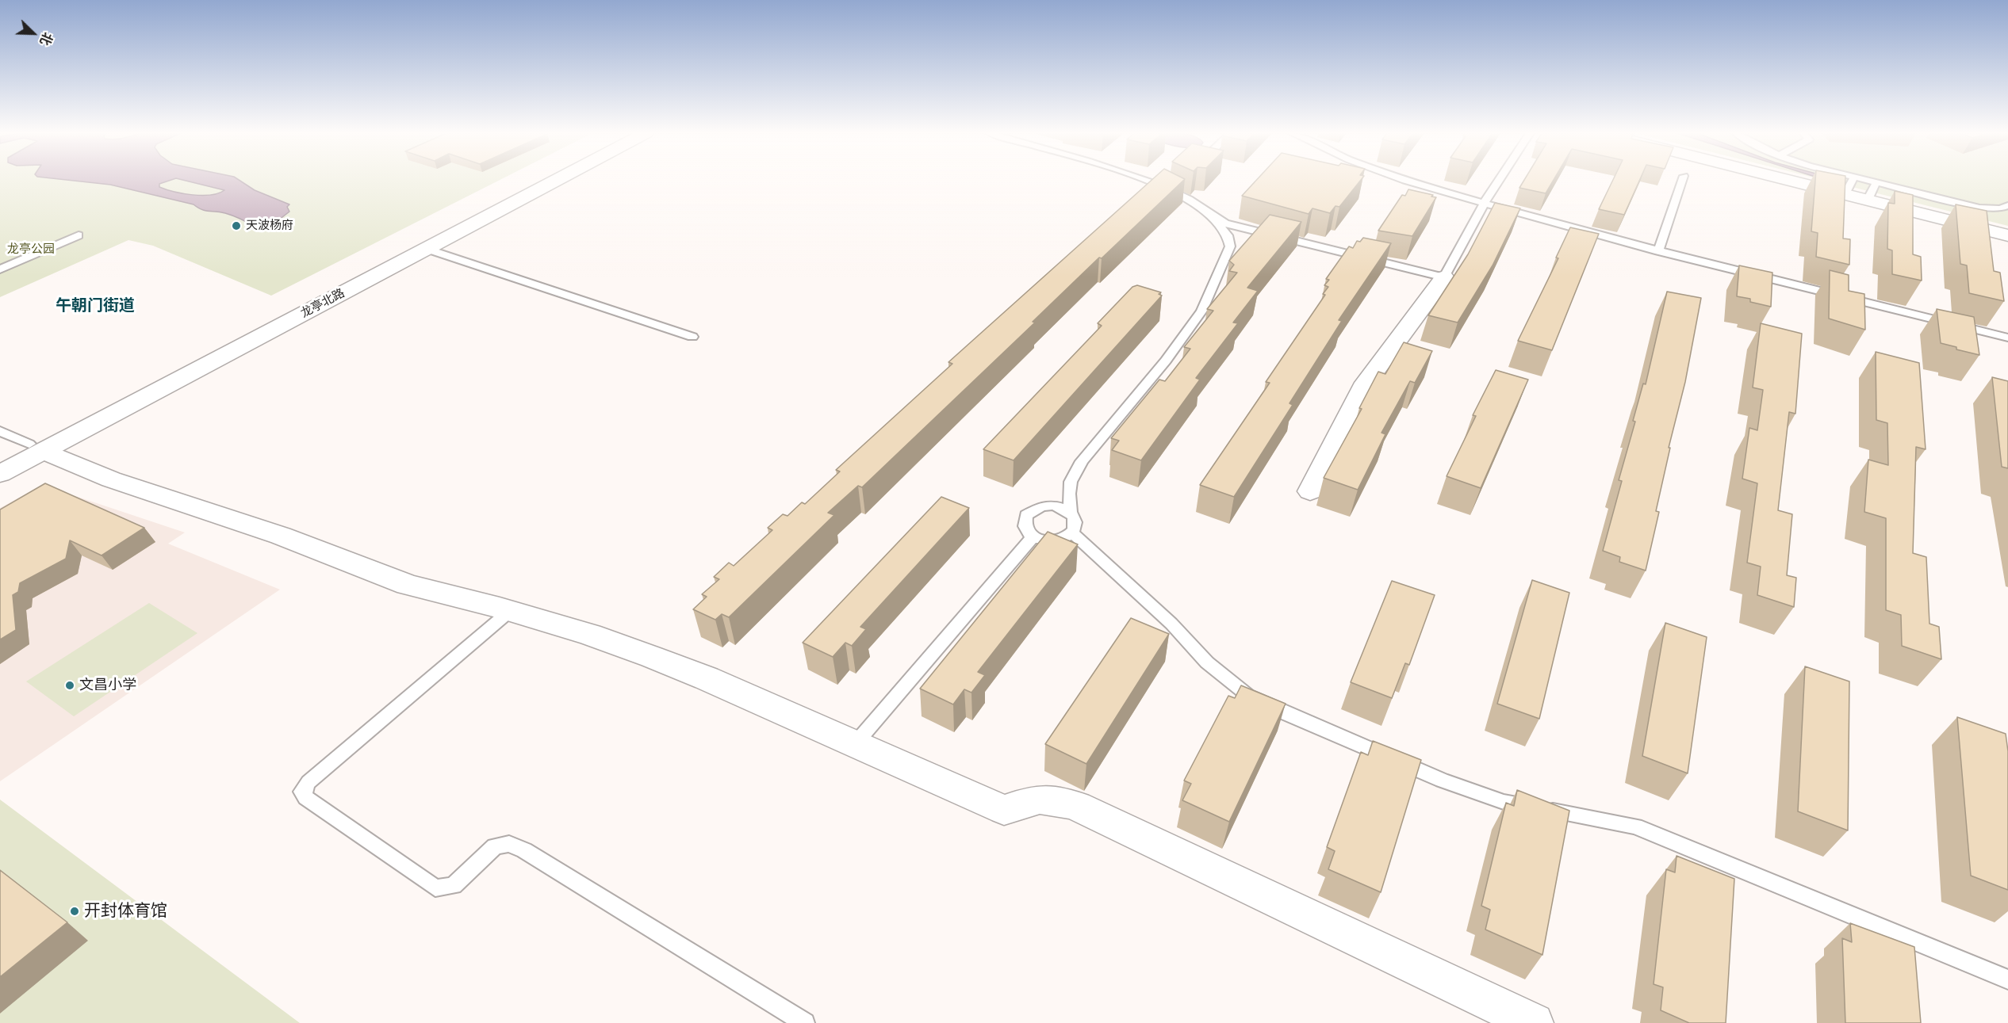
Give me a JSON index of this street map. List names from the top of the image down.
{
  "streets": {
    "street": ["龙亭北路"]
  },
  "districts": ["午朝门街道"],
  "parks": ["龙亭公园"],
  "places": ["天波杨府", "文昌小学", "开封体育馆"],
  "north": "bottom right"
}
